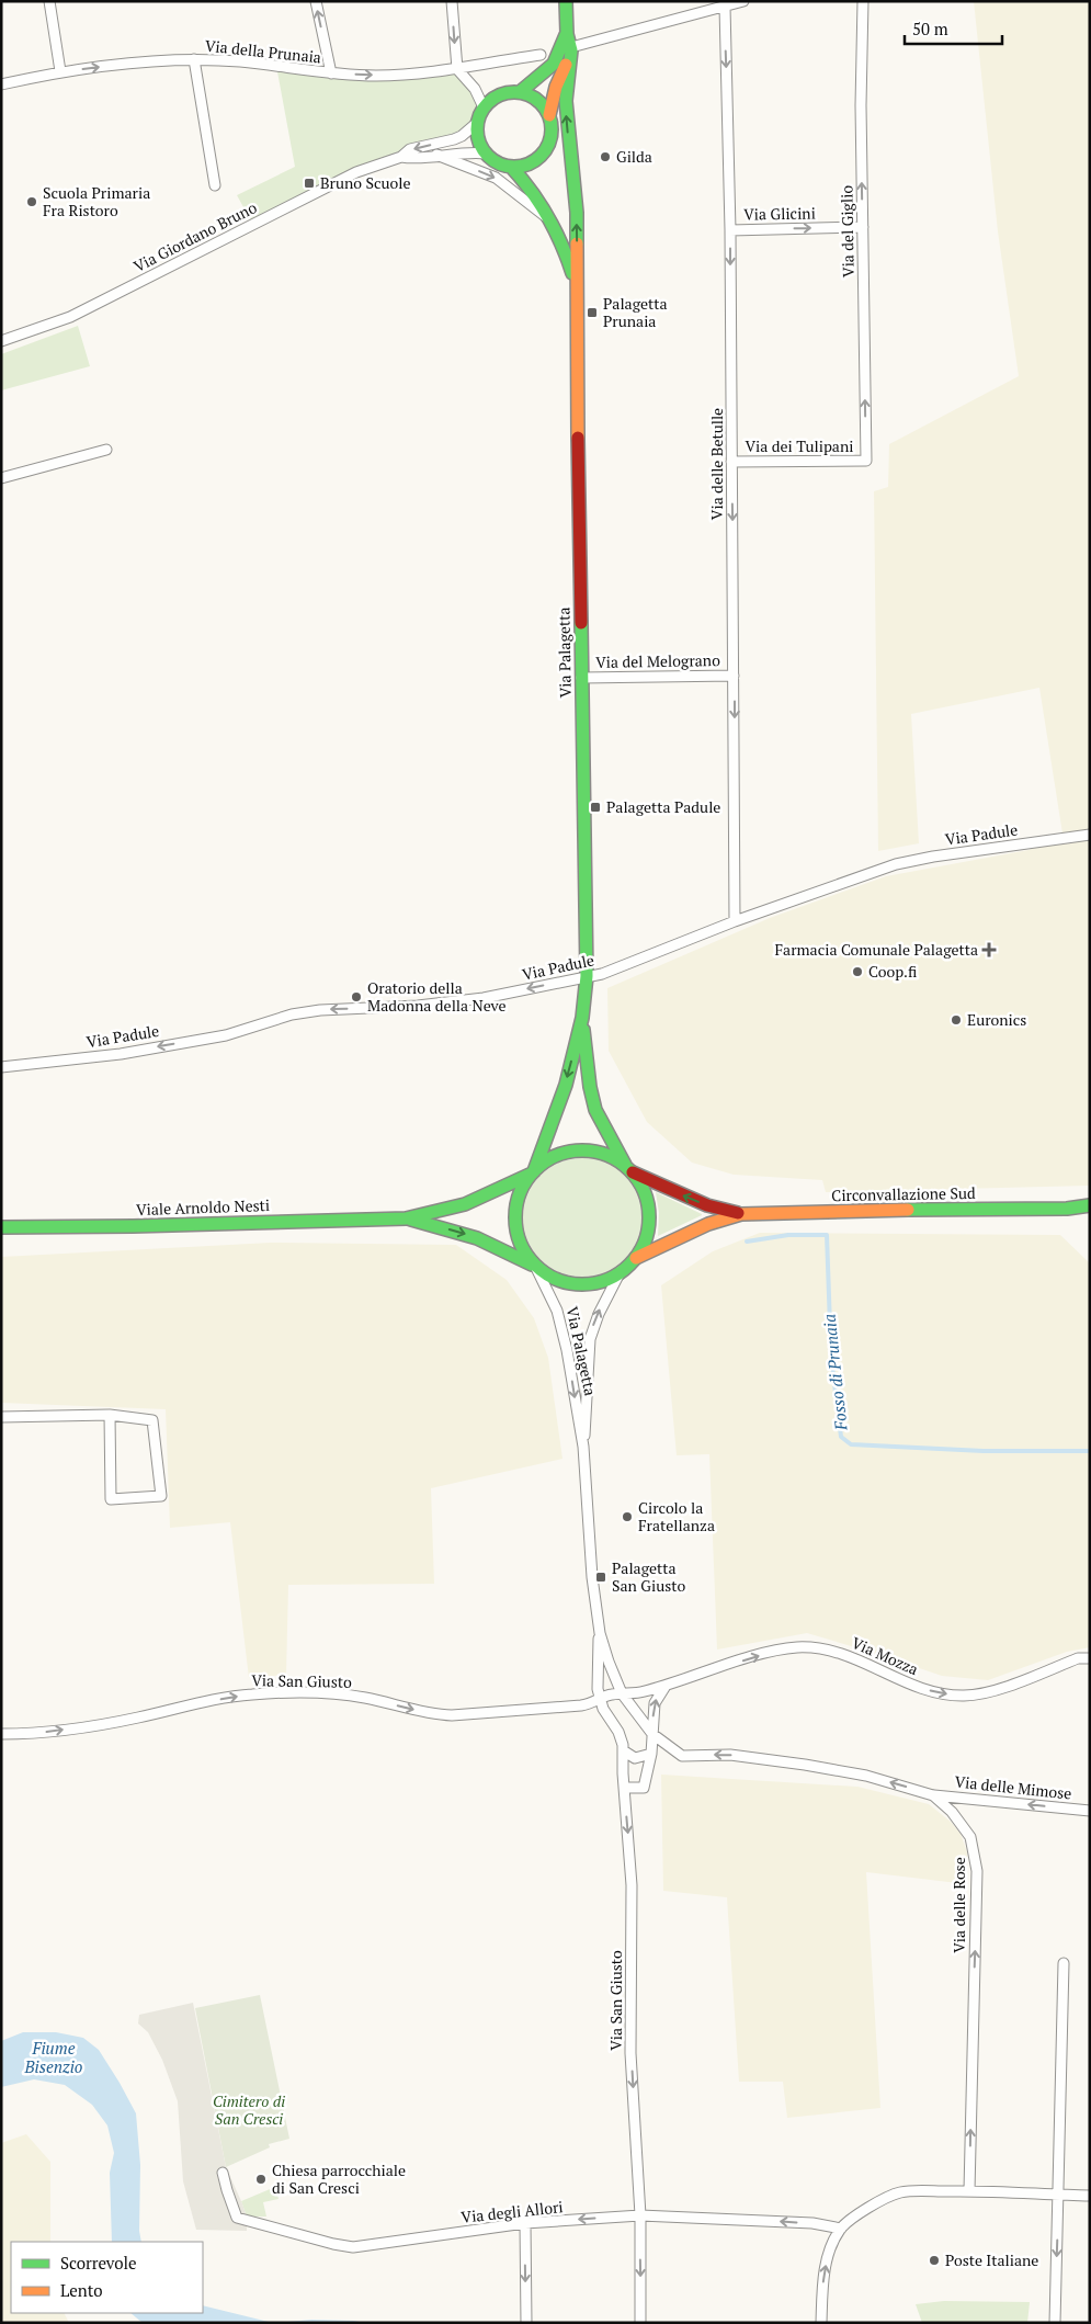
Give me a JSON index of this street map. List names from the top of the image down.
{
  "streets": {
    "street": [
      "Via della Prunaia",
      "Via Glicini",
      "Via del Giglio",
      "Via Giordano Bruno",
      "Via dei Tulipani",
      "Via delle Betulle",
      "Via Palagetta",
      "Via del Melograno",
      "Via Padule",
      "Circonvallazione Sud",
      "Viale Arnoldo Nesti",
      "Via Mozza",
      "Via San Giusto",
      "Via delle Mimose",
      "Via delle Rose",
      "Via degli Allori"
    ]
  },
  "crossings": [
    ["Via Glicini", "Via del Giglio"],
    ["Via Glicini", "Via delle Betulle"],
    ["Via del Giglio", "Via dei Tulipani"],
    ["Via Giordano Bruno", "Via Palagetta"],
    ["Via dei Tulipani", "Via delle Betulle"],
    ["Via delle Betulle", "Via del Melograno"],
    ["Via delle Betulle", "Via Padule"],
    ["Via Palagetta", "Via del Melograno"],
    ["Via Palagetta", "Via Padule"],
    ["Via Palagetta", "Circonvallazione Sud"],
    ["Via Palagetta", "Viale Arnoldo Nesti"],
    ["Via Palagetta", "Via Mozza"],
    ["Via Palagetta", "Via San Giusto"],
    ["Circonvallazione Sud", "Viale Arnoldo Nesti"],
    ["Via Mozza", "Via San Giusto"],
    ["Via San Giusto", "Via degli Allori"],
    ["Via delle Mimose", "Via delle Rose"]
  ],
  "one_way": [
    "Via della Prunaia",
    "Via Glicini",
    "Via del Giglio",
    "Via delle Betulle",
    "Via Padule",
    "Via Mozza",
    "Via delle Mimose",
    "Via degli Allori"
  ],
  "water": ["Fosso di Prunaia", "Fiume Bisenzio"],
  "parks": ["Cimitero di San Cresci"],
  "places": {
    "other": [
      "Gilda",
      "Scuola Primaria Fra Ristoro",
      "Coop.fi",
      "Oratorio della Madonna della Neve",
      "Euronics",
      "Circolo la Fratellanza",
      "Chiesa parrocchiale di San Cresci",
      "Poste Italiane"
    ],
    "transit": [
      "Bruno Scuole",
      "Palagetta Prunaia",
      "Palagetta Padule",
      "Palagetta San Giusto"
    ],
    "health": ["Farmacia Comunale Palagetta"]
  },
  "legend": ["Scorrevole", "Lento"],
  "scale_bar": "50 m"
}
